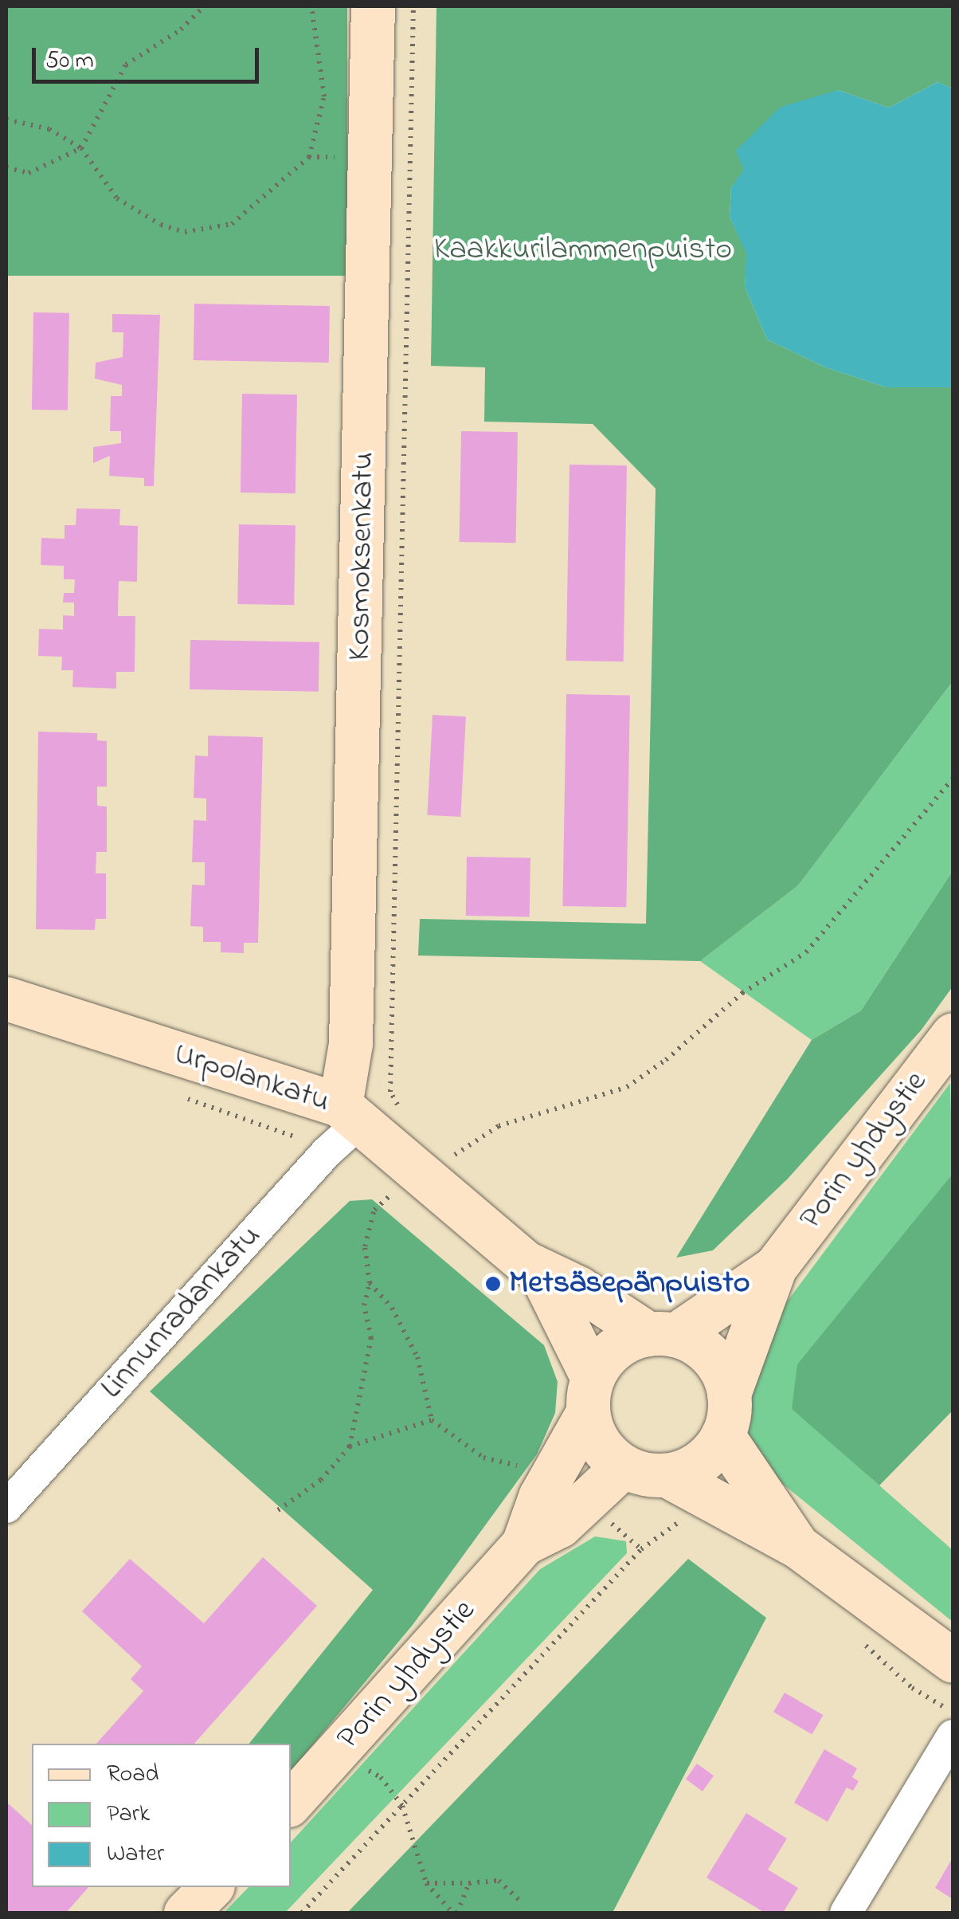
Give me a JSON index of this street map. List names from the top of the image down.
{
  "streets": {
    "main road": ["Kosmoksenkatu", "Urpolankatu", "Porin yhdystie"],
    "street": ["Linnunradankatu"]
  },
  "crossings": [
    ["Kosmoksenkatu", "Urpolankatu"],
    ["Kosmoksenkatu", "Linnunradankatu"],
    ["Urpolankatu", "Porin yhdystie"],
    ["Urpolankatu", "Linnunradankatu"]
  ],
  "parks": ["Kaakkurilammenpuisto"],
  "places": ["Metsäsepänpuisto"],
  "legend": ["Road", "Park", "Water"],
  "scale_bar": "50 m"
}
